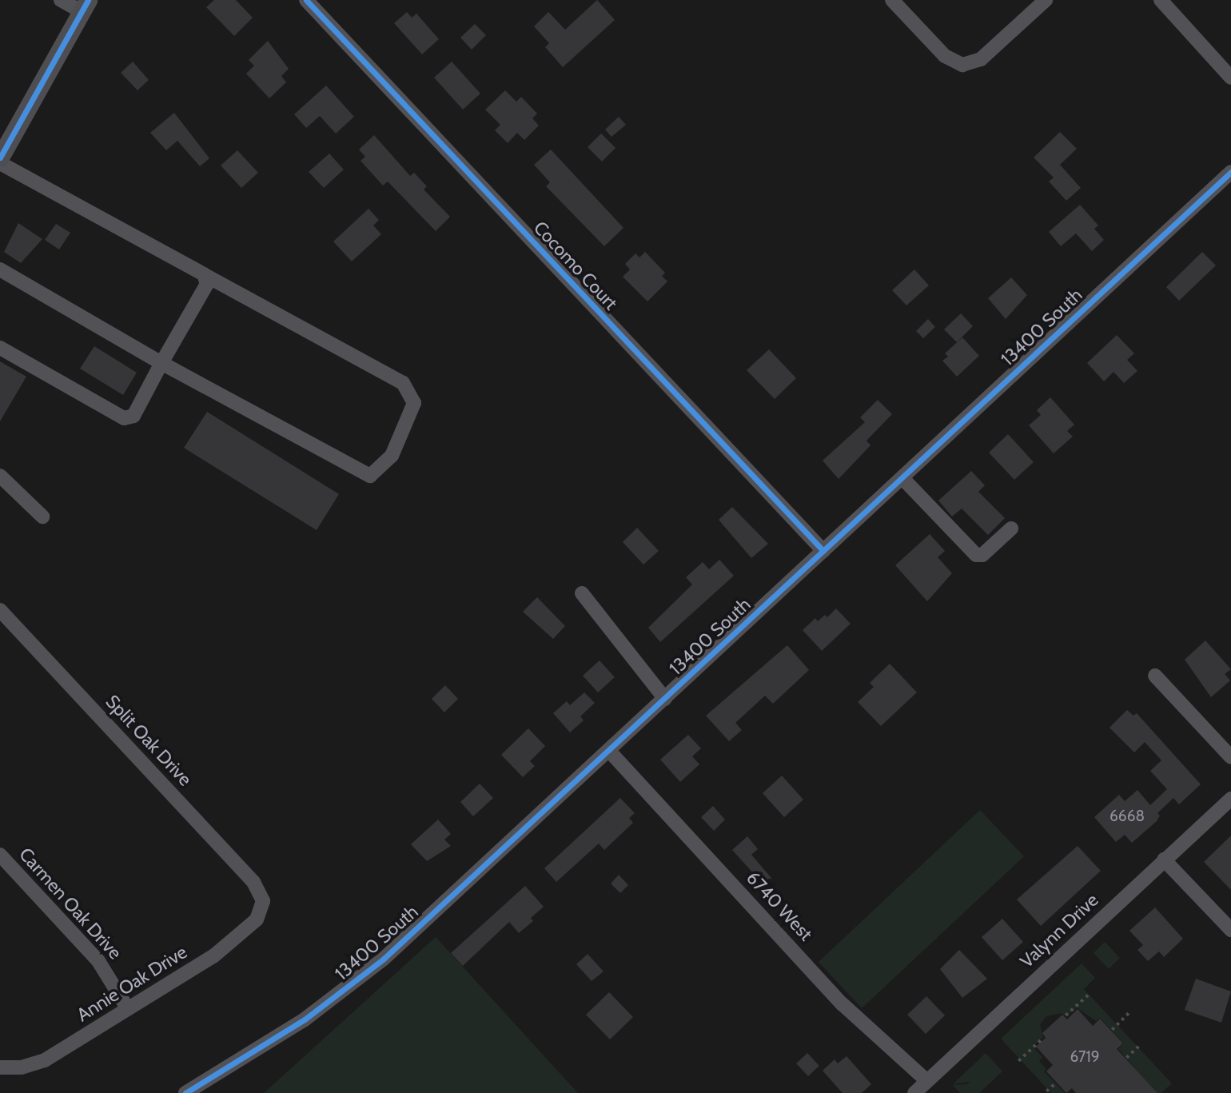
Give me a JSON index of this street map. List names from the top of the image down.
{
  "streets": {
    "street": [
      "Cocomo Court",
      "13400 South",
      "Split Oak Drive",
      "Carmen Oak Drive",
      "6740 West",
      "Valynn Drive",
      "Annie Oak Drive"
    ]
  },
  "crossings": [
    ["Cocomo Court", "13400 South"],
    ["13400 South", "6740 West"],
    ["Split Oak Drive", "Annie Oak Drive"],
    ["Carmen Oak Drive", "Annie Oak Drive"],
    ["6740 West", "Valynn Drive"]
  ],
  "house_numbers": ["6668", "6719"]
}
